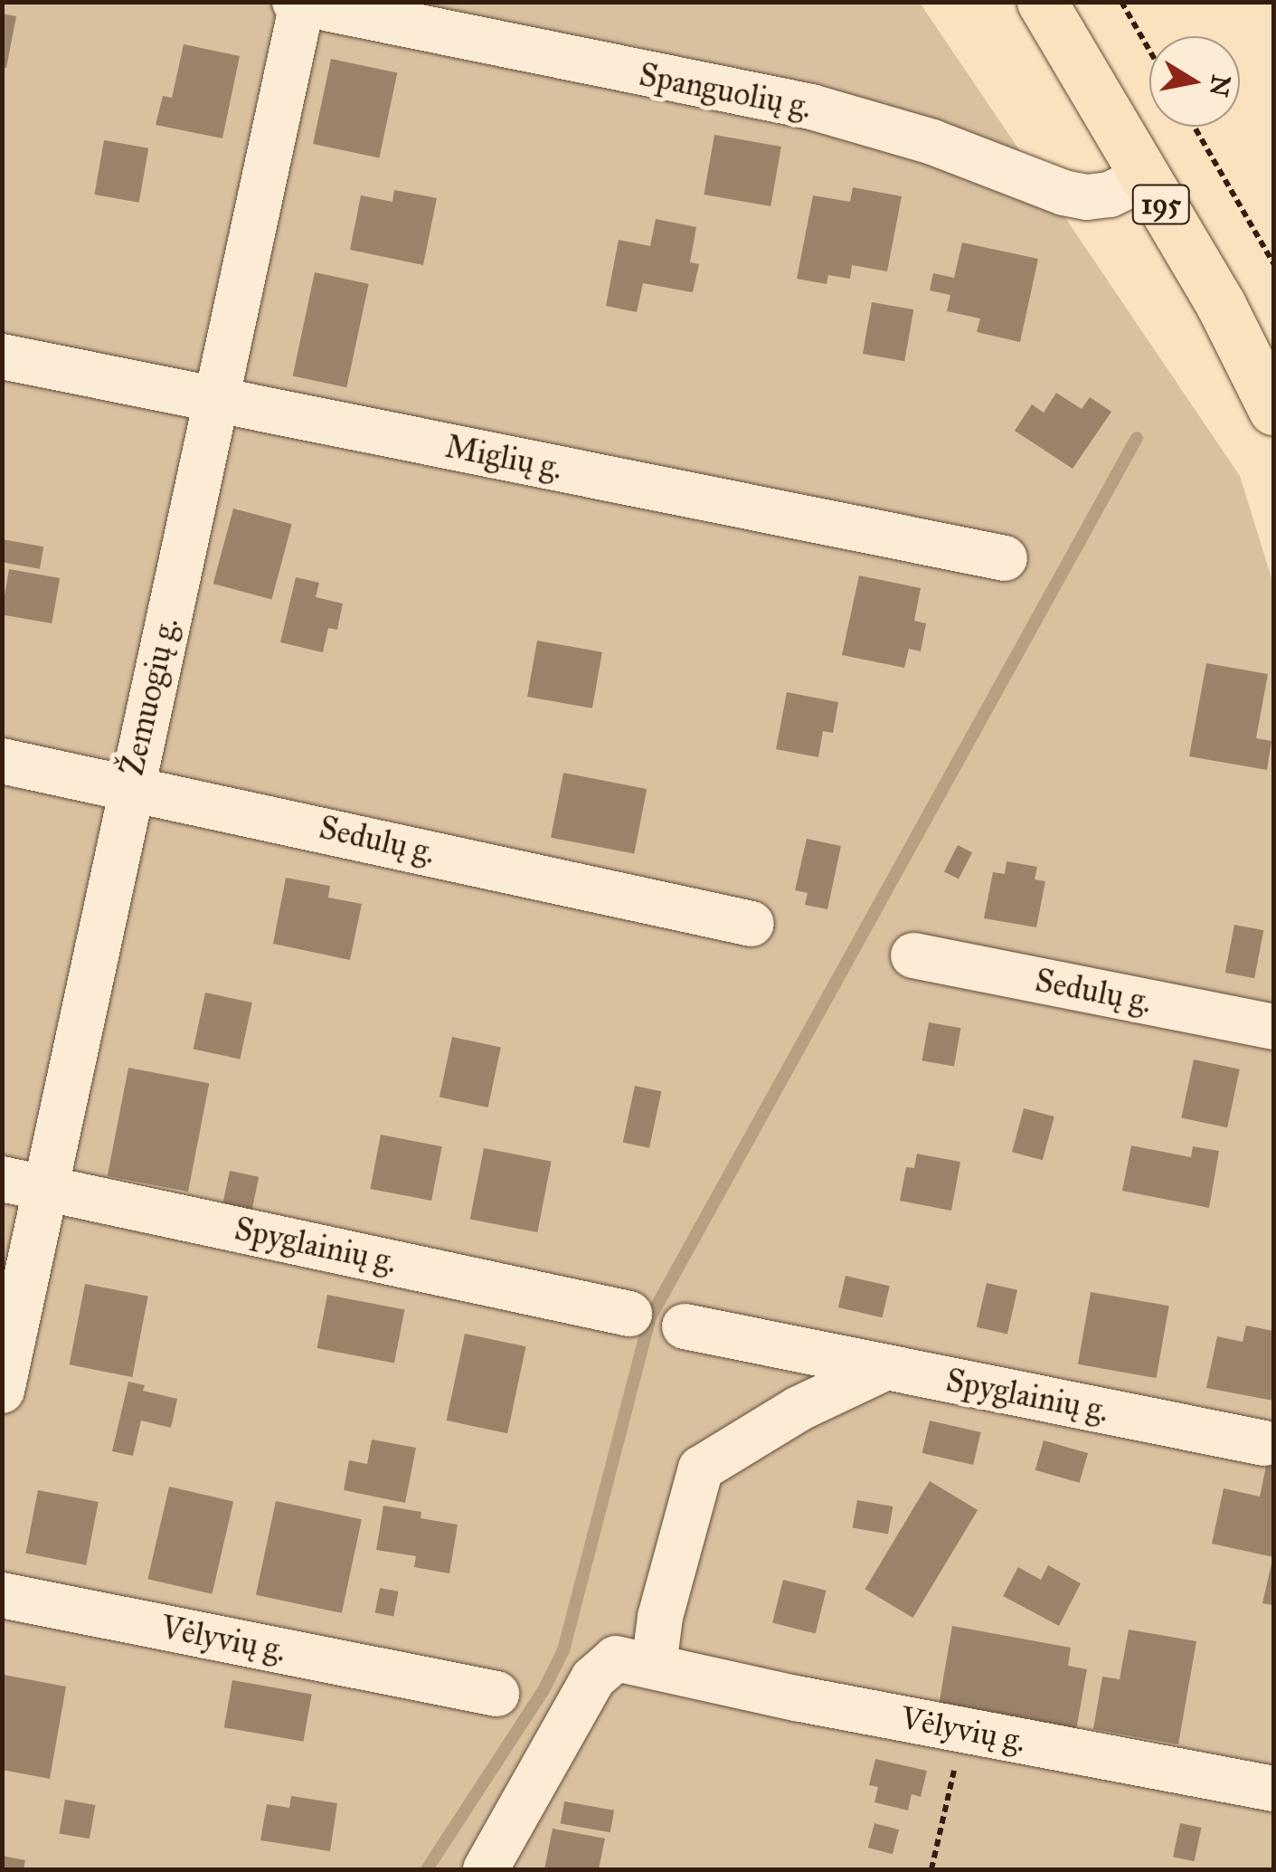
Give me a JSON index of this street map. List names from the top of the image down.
{
  "streets": {
    "main road": ["195"],
    "street": [
      "Spanguolių g.",
      "Miglių g.",
      "Žemuogių g.",
      "Sedulų g.",
      "Spyglainių g.",
      "Vėlyvių g."
    ]
  },
  "crossings": [
    ["Spanguolių g.", "195"],
    ["Spanguolių g.", "Žemuogių g."],
    ["Miglių g.", "Žemuogių g."],
    ["Žemuogių g.", "Sedulų g."],
    ["Žemuogių g.", "Spyglainių g."]
  ],
  "north": "right"
}
